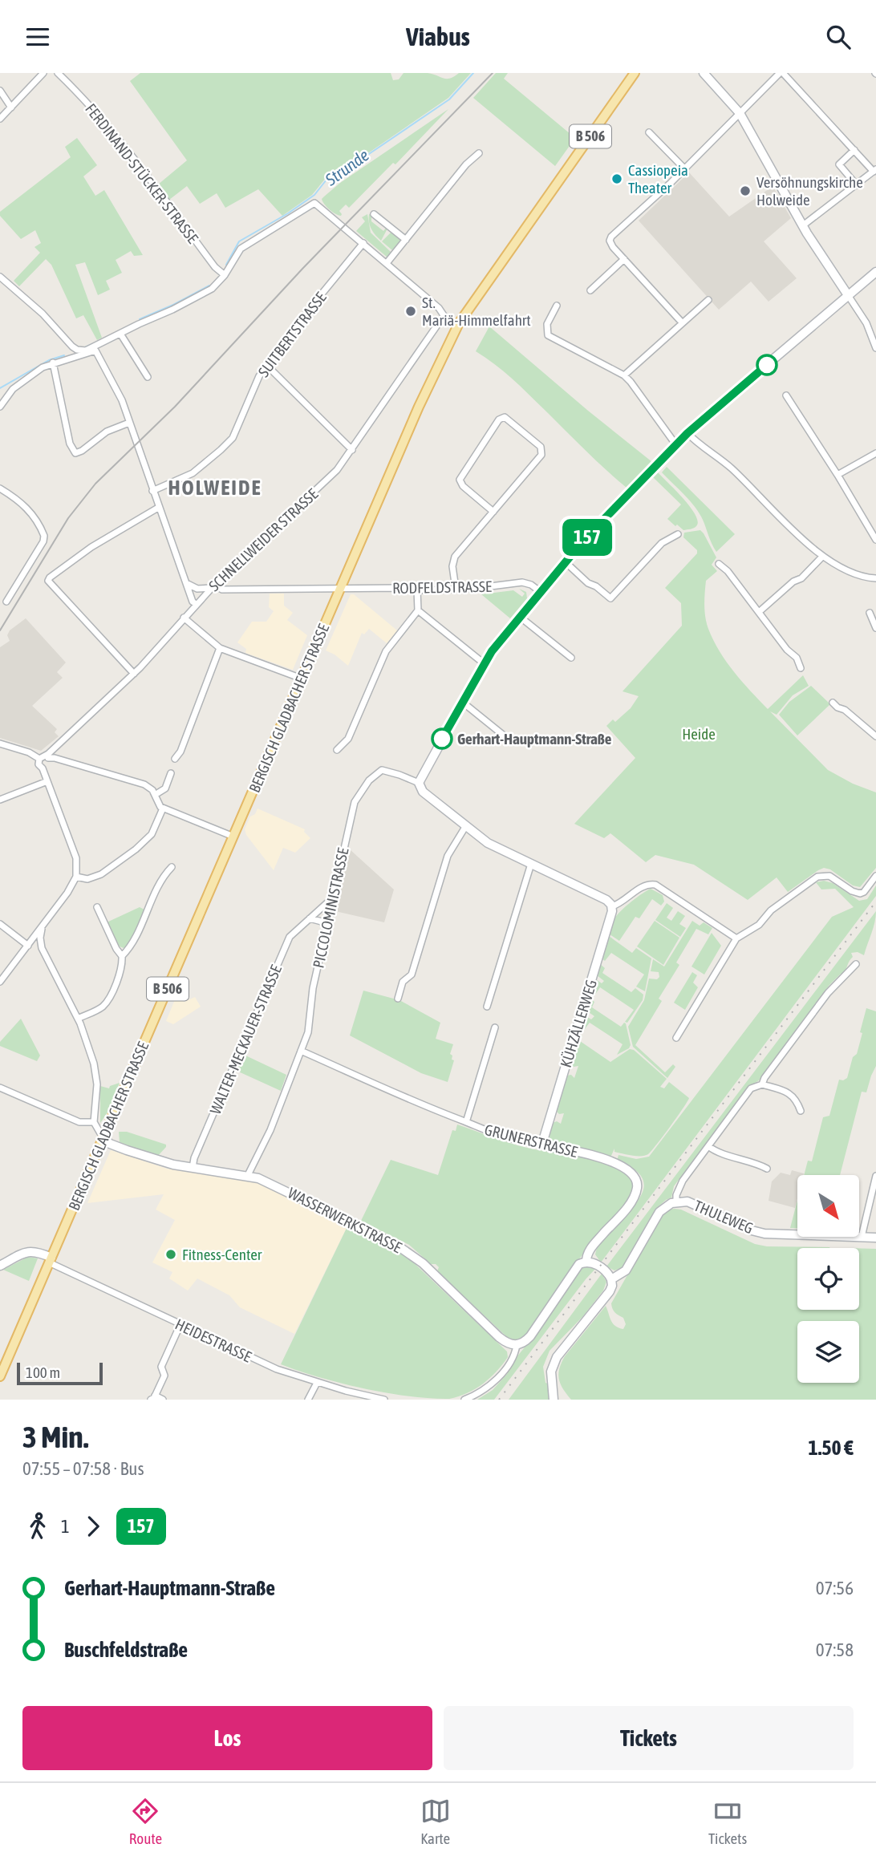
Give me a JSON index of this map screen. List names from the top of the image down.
{
  "streets": {
    "main road": ["B 506", "BERGISCH GLADBACHER STRASSE"],
    "street": [
      "FERDINAND-STÜCKER-STRASSE",
      "SUITBERTSTRASSE",
      "SCHNELLWEIDER STRASSE",
      "RODFELDSTRASSE",
      "PICCOLOMINISTRASSE",
      "KÜHZÄLLERWEG",
      "WALTER-MECKAUER-STRASSE",
      "GRUNERSTRASSE",
      "THULEWEG",
      "WASSERWERKSTRASSE",
      "HEIDESTRASSE"
    ]
  },
  "crossings": [
    ["SCHNELLWEIDER STRASSE", "RODFELDSTRASSE"],
    ["SCHNELLWEIDER STRASSE", "BERGISCH GLADBACHER STRASSE"],
    ["RODFELDSTRASSE", "BERGISCH GLADBACHER STRASSE"],
    ["BERGISCH GLADBACHER STRASSE", "WASSERWERKSTRASSE"],
    ["BERGISCH GLADBACHER STRASSE", "HEIDESTRASSE"],
    ["PICCOLOMINISTRASSE", "WALTER-MECKAUER-STRASSE"],
    ["PICCOLOMINISTRASSE", "GRUNERSTRASSE"],
    ["PICCOLOMINISTRASSE", "WASSERWERKSTRASSE"],
    ["KÜHZÄLLERWEG", "GRUNERSTRASSE"],
    ["WALTER-MECKAUER-STRASSE", "WASSERWERKSTRASSE"]
  ],
  "districts": ["HOLWEIDE"],
  "water": ["Strunde"],
  "parks": ["Heide"],
  "places": [
    "Cassiopeia Theater",
    "Versöhnungskirche Holweide",
    "St. Mariä-Himmelfahrt",
    "Gerhart-Hauptmann-Straße",
    "Fitness-Center"
  ],
  "lines": ["bus line 157"],
  "scale_bar": "100 m",
  "north": "bottom right",
  "page": {
    "header": "Viabus",
    "on_map": "157",
    "scale": "100 m",
    "heading": ["3 Min.", "07:55 – 07:58 · Bus", "1.50 €"],
    "legs": ["1", "157"],
    "list": [
      {
        "name": "Gerhart-Hauptmann-Straße",
        "value": "07:56"
      },
      {
        "name": "Buschfeldstraße",
        "value": "07:58"
      }
    ],
    "buttons": ["Los", "Tickets"],
    "tabs": ["Route", "Karte", "Tickets"]
  }
}
